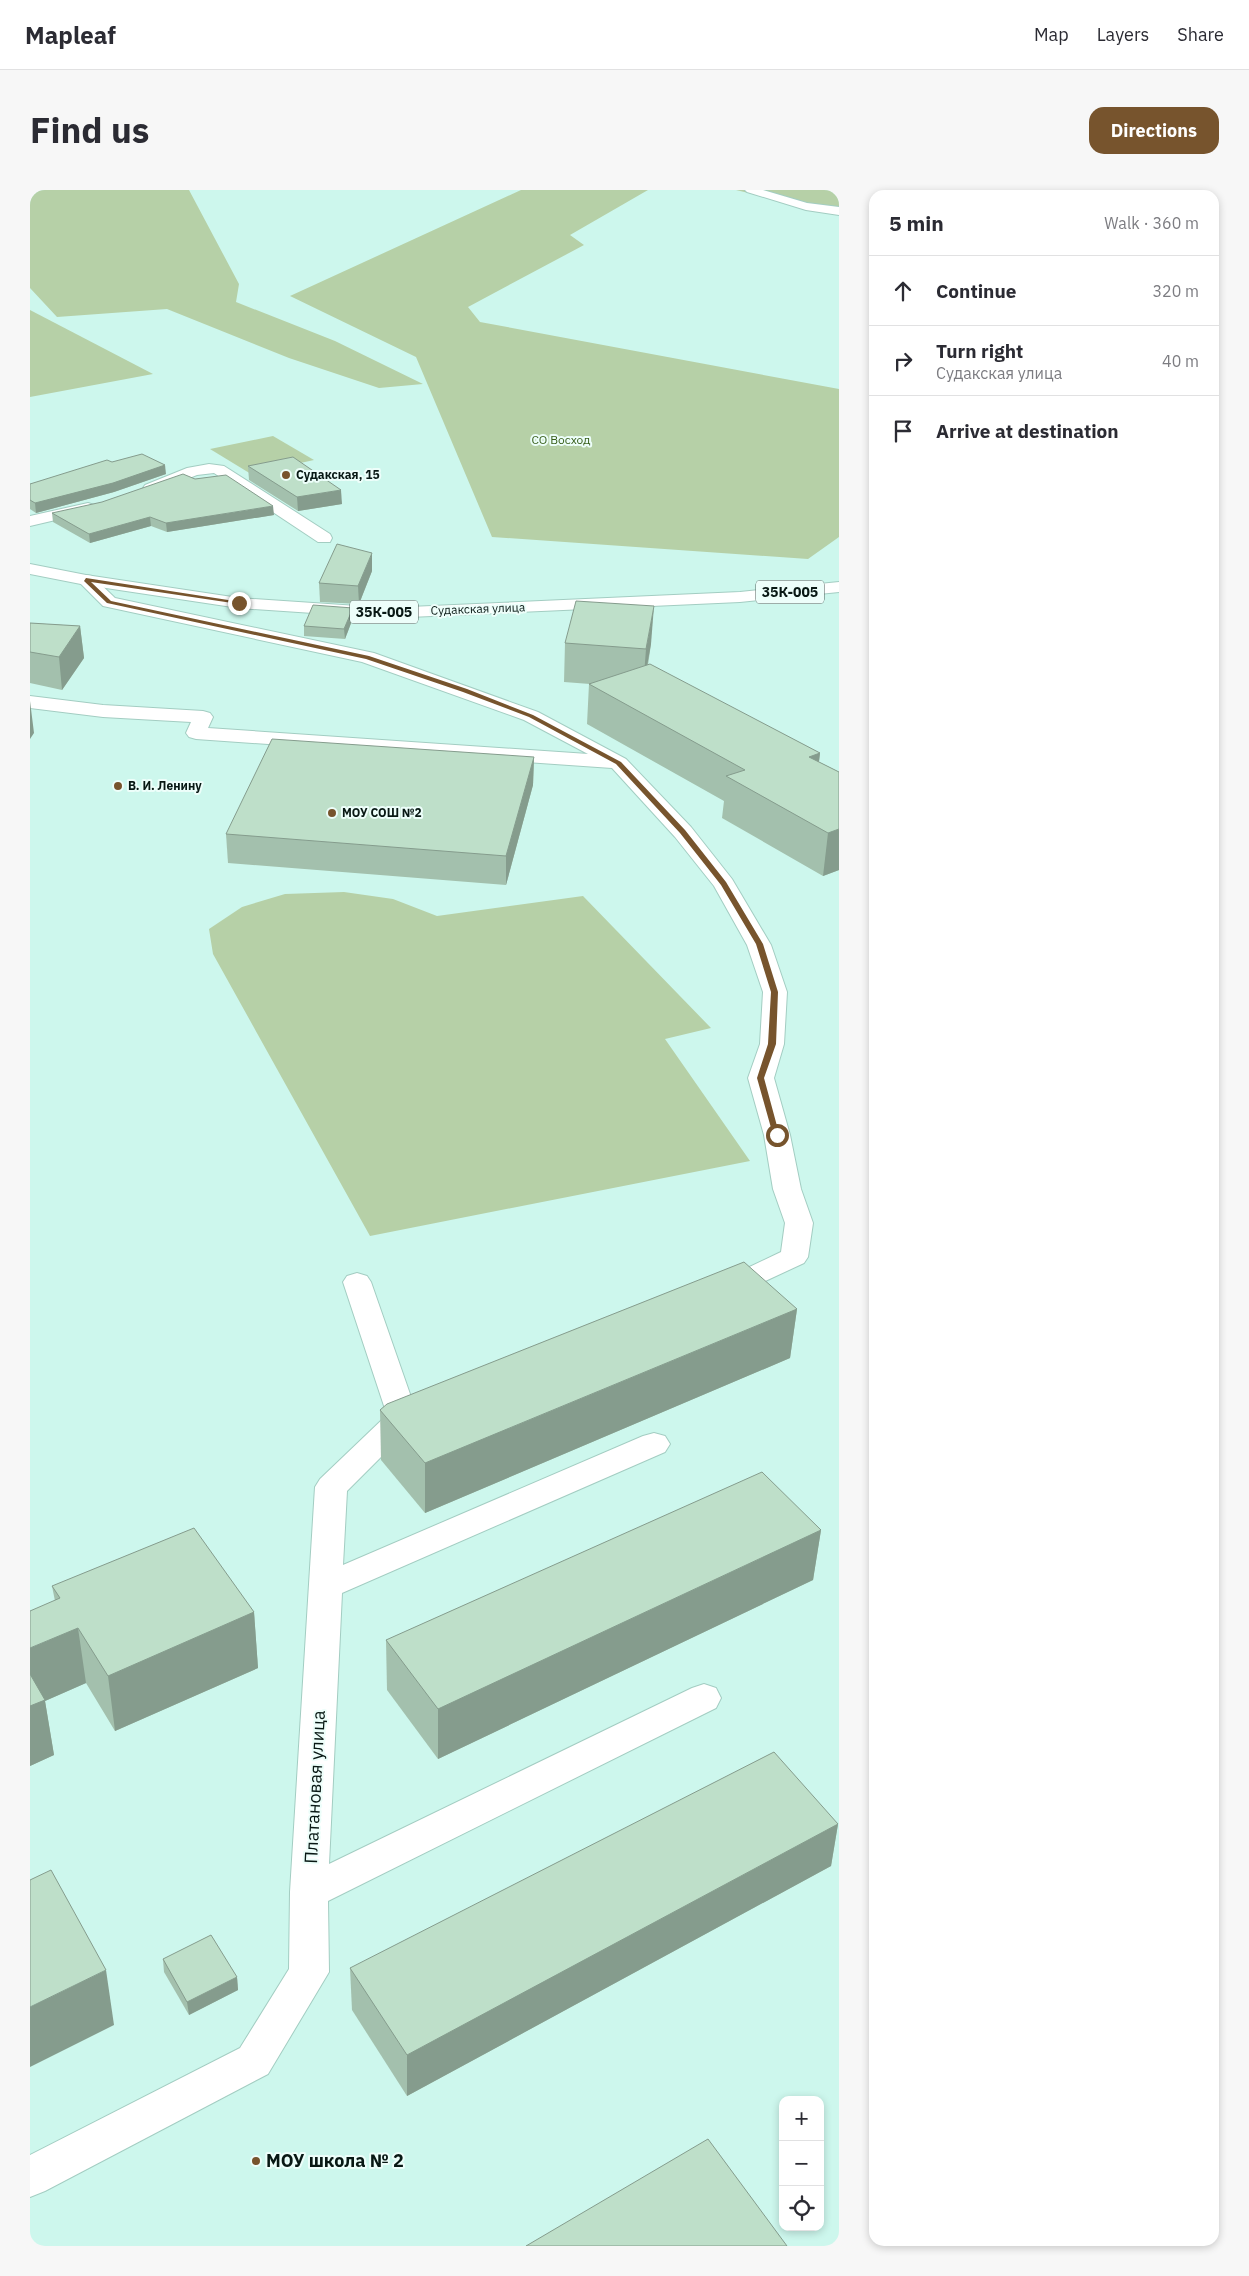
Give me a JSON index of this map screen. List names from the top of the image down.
{
  "streets": {
    "street": ["35К-005", "Судакская улица", "Платановая улица"]
  },
  "parks": ["СО Восход"],
  "places": [
    "Судакская, 15",
    "В. И. Ленину",
    "МОУ СОШ №2",
    "МОУ школа № 2"
  ],
  "page": {
    "header": "Mapleaf",
    "nav": ["Map", "Layers", "Share"],
    "title": "Find us",
    "buttons": "Directions",
    "heading": ["5 min", "Walk · 360 m"],
    "list": [
      ["Continue", "320 m"],
      ["Turn right", "Судакская улица", "40 m"],
      "Arrive at destination"
    ],
    "map_buttons": ["+", "−"]
  }
}
